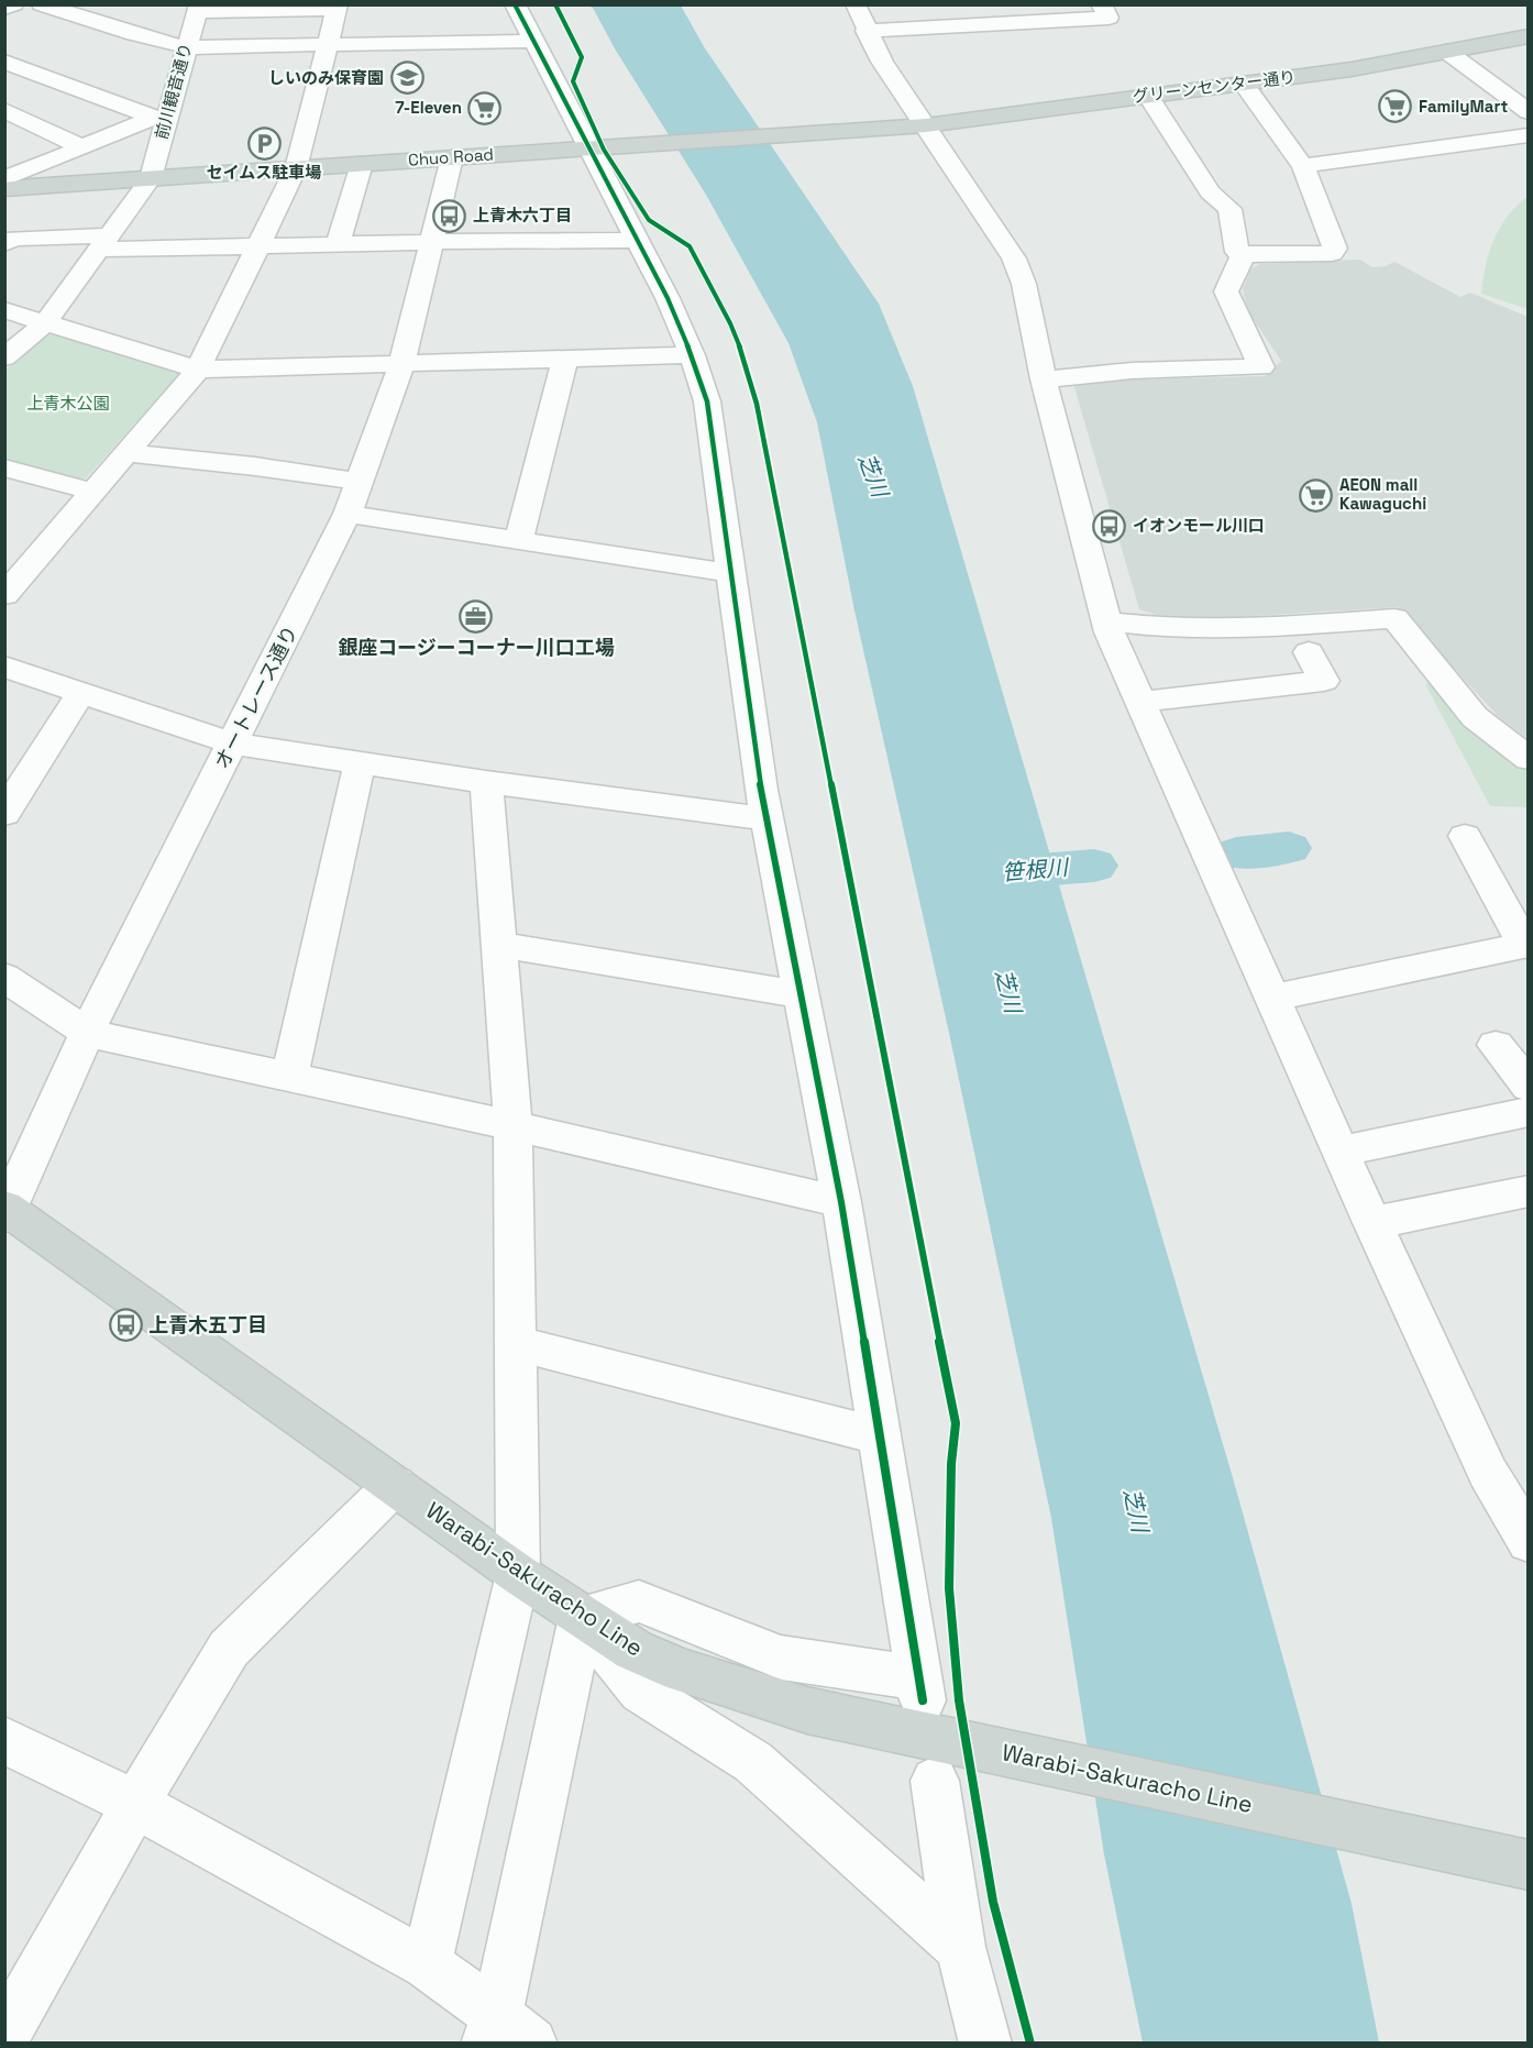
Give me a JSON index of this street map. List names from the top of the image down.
{
  "streets": {
    "main road": ["グリーンセンター通り", "Chuo Road", "Warabi-Sakuracho Line"],
    "street": ["前川観音通り", "オートレース通り"]
  },
  "crossings": [
    ["グリーンセンター通り", "Chuo Road"],
    ["前川観音通り", "Chuo Road"],
    ["Chuo Road", "オートレース通り"],
    ["オートレース通り", "Warabi-Sakuracho Line"]
  ],
  "water": ["芝川", "笹根川"],
  "parks": ["上青木公園"],
  "places": {
    "school or university": ["しいのみ保育園"],
    "supermarket": ["FamilyMart", "7-Eleven", "AEON mall Kawaguchi"],
    "parking": ["セイムス駐車場"],
    "bus stop": ["上青木六丁目", "イオンモール川口", "上青木五丁目"],
    "office": ["銀座コージーコーナー川口工場"]
  }
}
